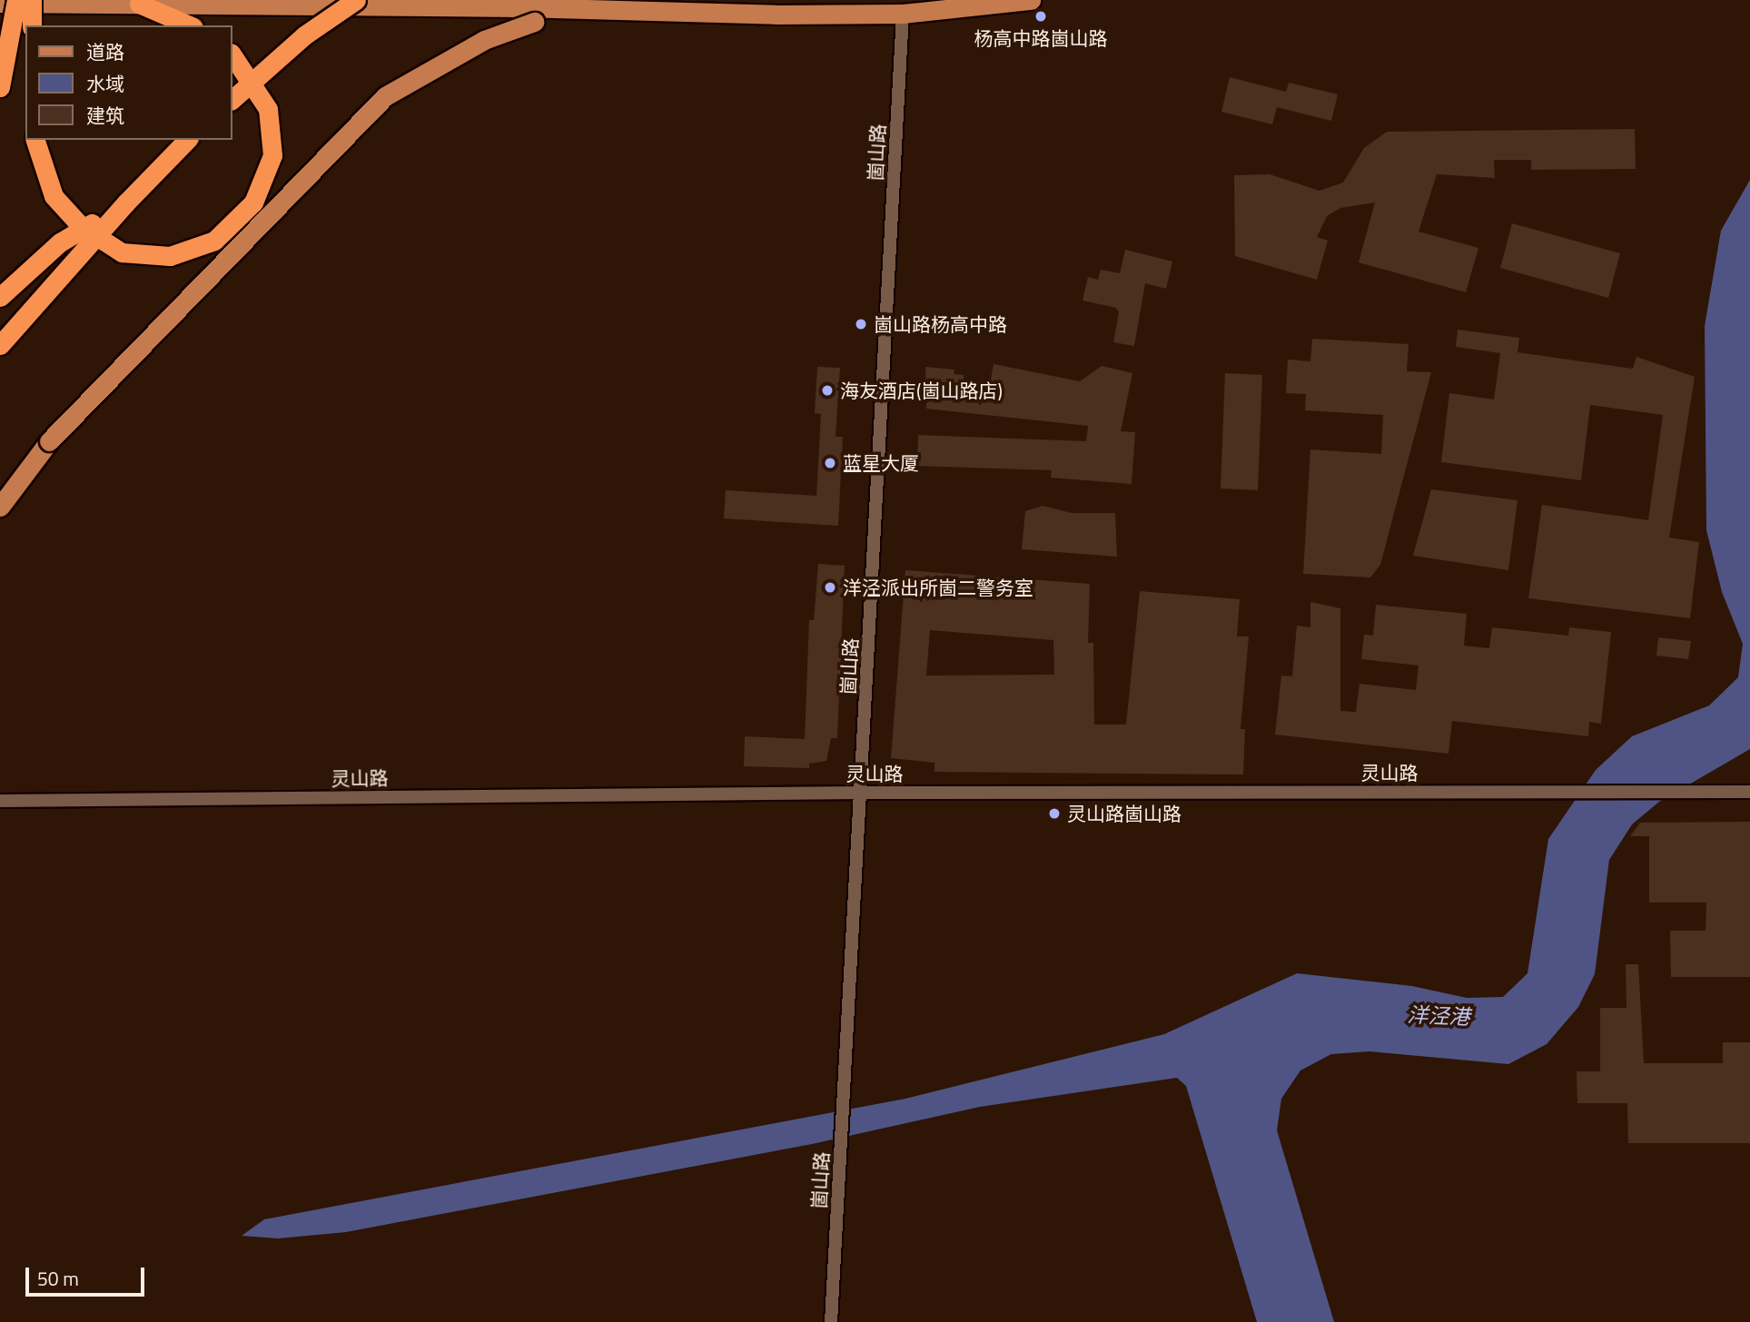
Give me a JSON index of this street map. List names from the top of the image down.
{
  "streets": {
    "street": ["崮山路", "灵山路"]
  },
  "crossings": [
    ["崮山路", "灵山路"]
  ],
  "water": ["洋泾港"],
  "places": [
    "杨高中路崮山路",
    "崮山路杨高中路",
    "海友酒店(崮山路店)",
    "蓝星大厦",
    "洋泾派出所崮二警务室",
    "灵山路崮山路"
  ],
  "legend": ["道路", "水域", "建筑"],
  "scale_bar": "50 m"
}
